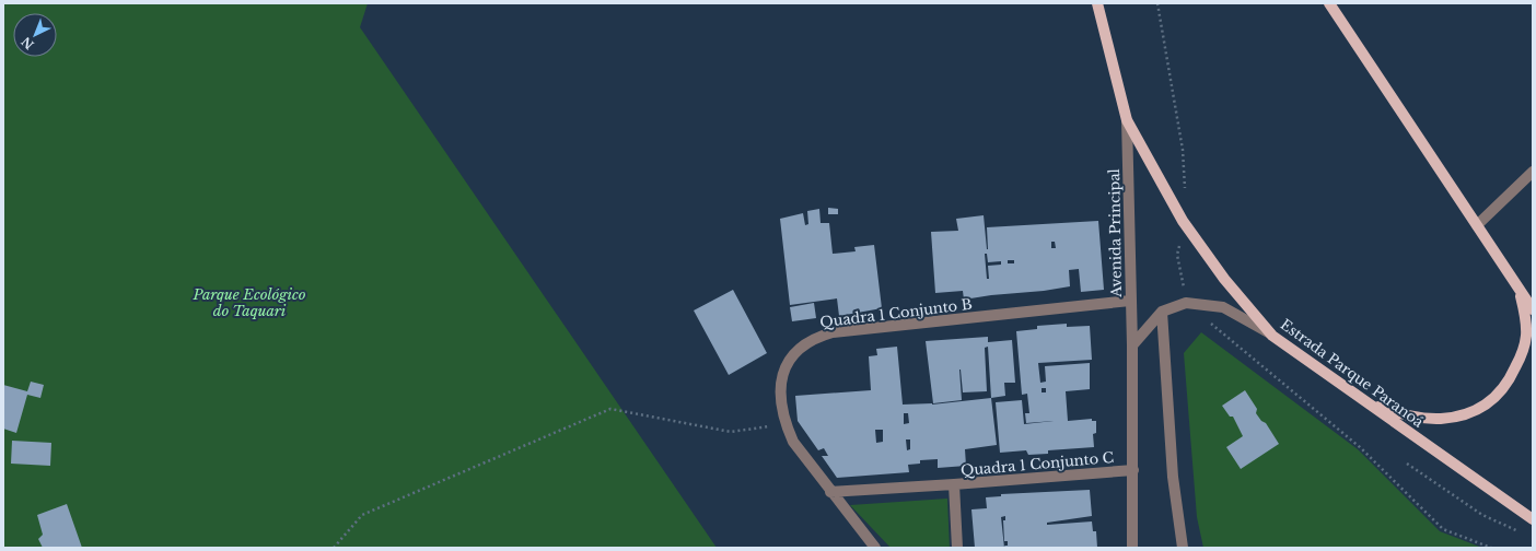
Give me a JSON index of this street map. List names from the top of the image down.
{
  "streets": {
    "main road": ["Estrada Parque Paranoá"],
    "street": ["Avenida Principal", "Quadra 1 Conjunto B", "Quadra 1 Conjunto C"]
  },
  "crossings": [
    ["Avenida Principal", "Quadra 1 Conjunto B"],
    ["Avenida Principal", "Estrada Parque Paranoá"],
    ["Avenida Principal", "Quadra 1 Conjunto C"]
  ],
  "parks": ["Parque Ecológico do Taquari"],
  "north": "bottom left"
}
